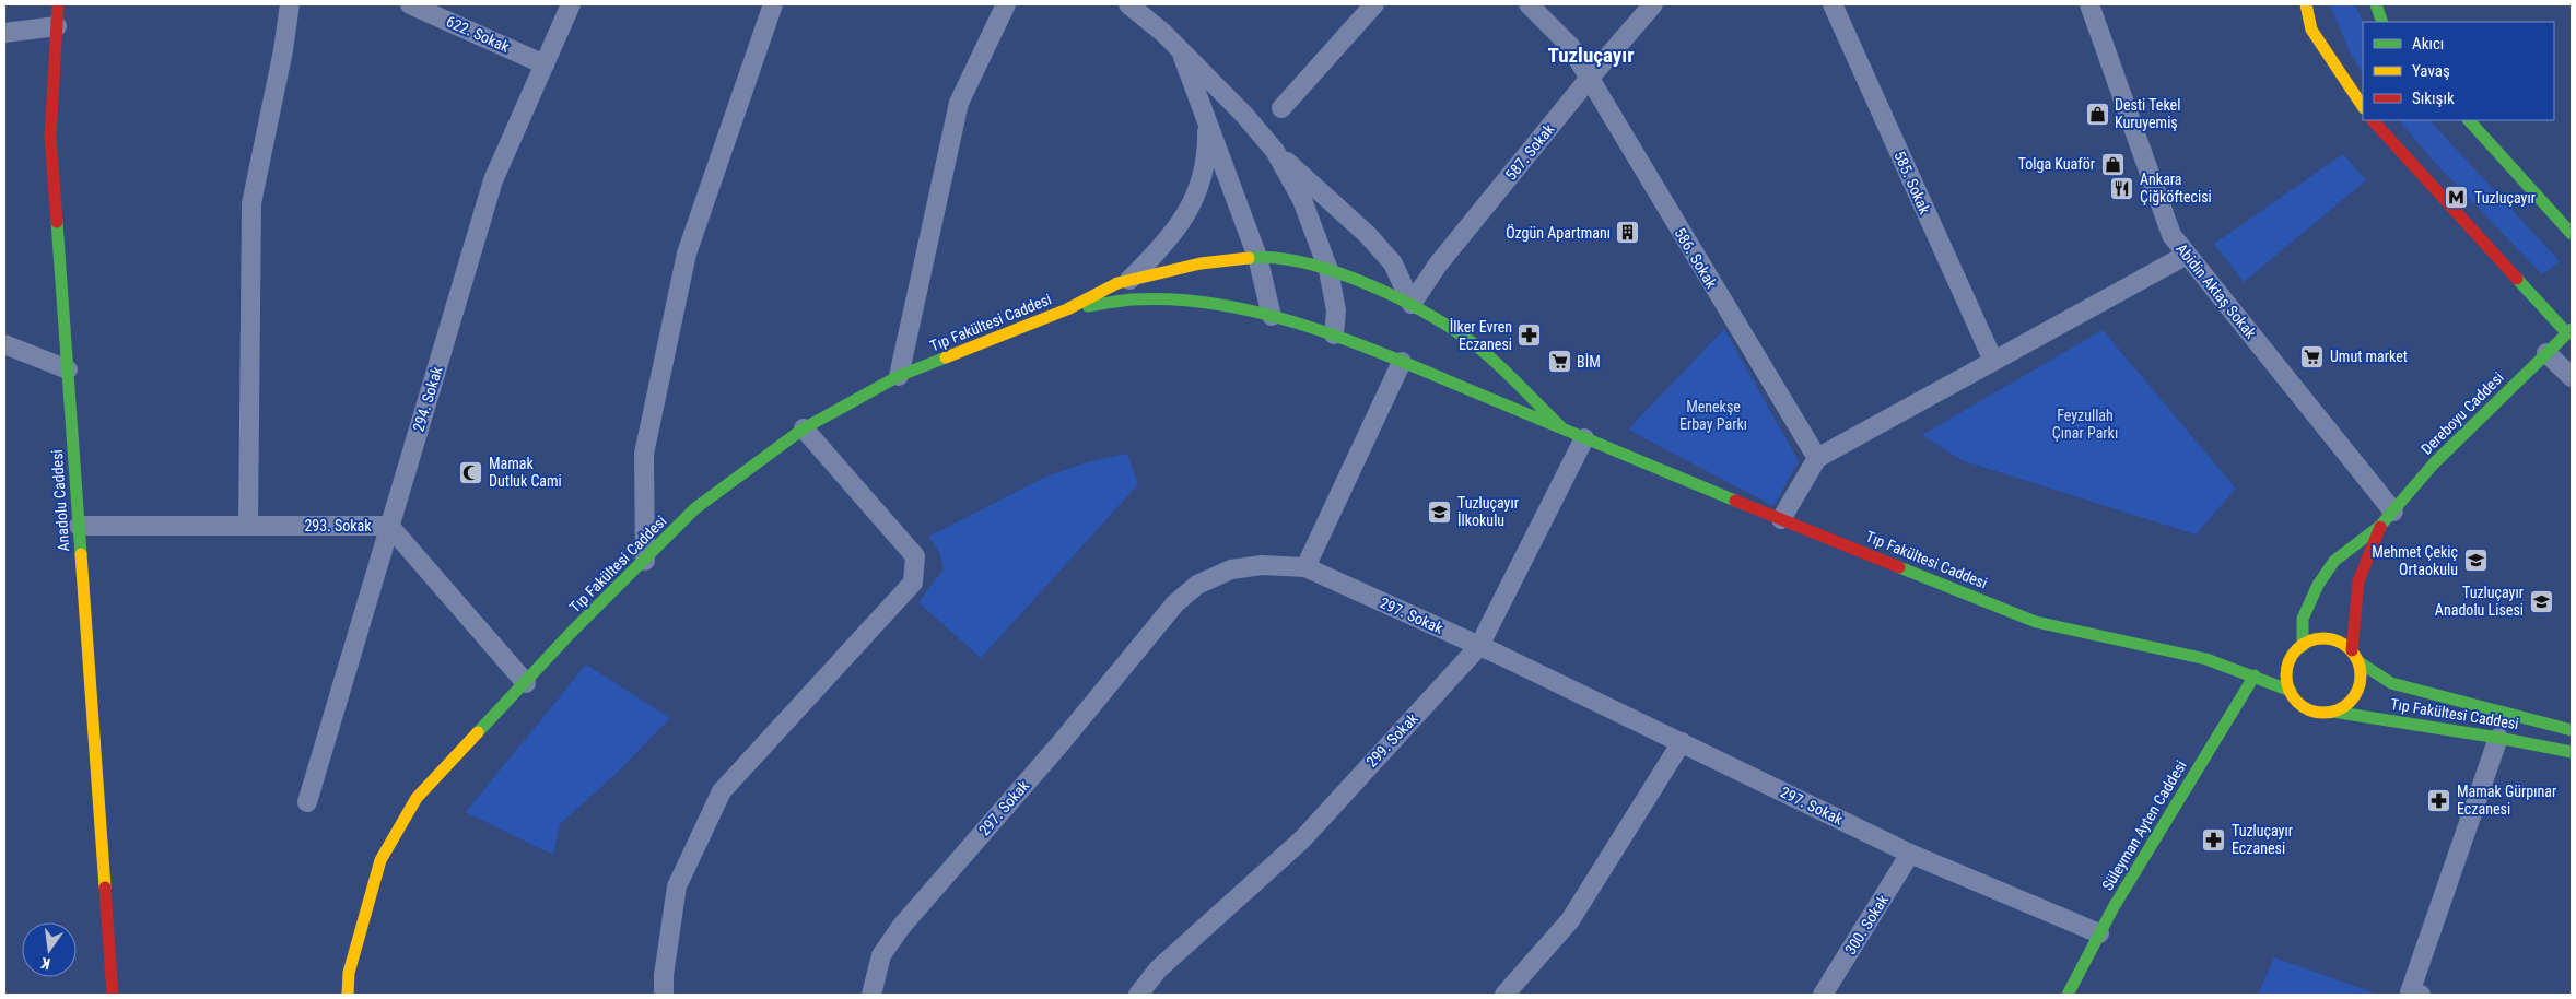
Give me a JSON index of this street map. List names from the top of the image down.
{
  "streets": {
    "main road": [
      "Tıp Fakültesi Caddesi",
      "Dereboyu Caddesi",
      "Anadolu Caddesi",
      "Süleyman Ayten Caddesi"
    ],
    "street": [
      "622. Sokak",
      "587. Sokak",
      "585. Sokak",
      "586. Sokak",
      "Abidin Aktaş Sokak",
      "294. Sokak",
      "293. Sokak",
      "297. Sokak",
      "299. Sokak",
      "300. Sokak"
    ]
  },
  "crossings": [
    ["622. Sokak", "294. Sokak"],
    ["587. Sokak", "586. Sokak"],
    ["Abidin Aktaş Sokak", "Dereboyu Caddesi"],
    ["Tıp Fakültesi Caddesi", "293. Sokak"],
    ["Tıp Fakültesi Caddesi", "299. Sokak"],
    ["Tıp Fakültesi Caddesi", "Süleyman Ayten Caddesi"],
    ["294. Sokak", "293. Sokak"],
    ["Anadolu Caddesi", "293. Sokak"],
    ["297. Sokak", "299. Sokak"],
    ["297. Sokak", "Süleyman Ayten Caddesi"],
    ["297. Sokak", "300. Sokak"]
  ],
  "districts": ["Tuzluçayır"],
  "parks": ["Menekşe Erbay Parkı", "Feyzullah Çınar Parkı"],
  "places": {
    "shop": ["Desti Tekel Kuruyemiş", "Tolga Kuaför"],
    "restaurant": ["Ankara Çiğköftecisi"],
    "metro station": ["Tuzluçayır"],
    "building": ["Özgün Apartmanı"],
    "pharmacy": ["İlker Evren Eczanesi", "Mamak Gürpınar Eczanesi", "Tuzluçayır Eczanesi"],
    "supermarket": ["Umut market", "BİM"],
    "mosque": ["Mamak Dutluk Cami"],
    "school or university": ["Tuzluçayır İlkokulu", "Mehmet Çekiç Ortaokulu", "Tuzluçayır Anadolu Lisesi"]
  },
  "legend": ["Akıcı", "Yavaş", "Sıkışık"],
  "north": "bottom"
}
